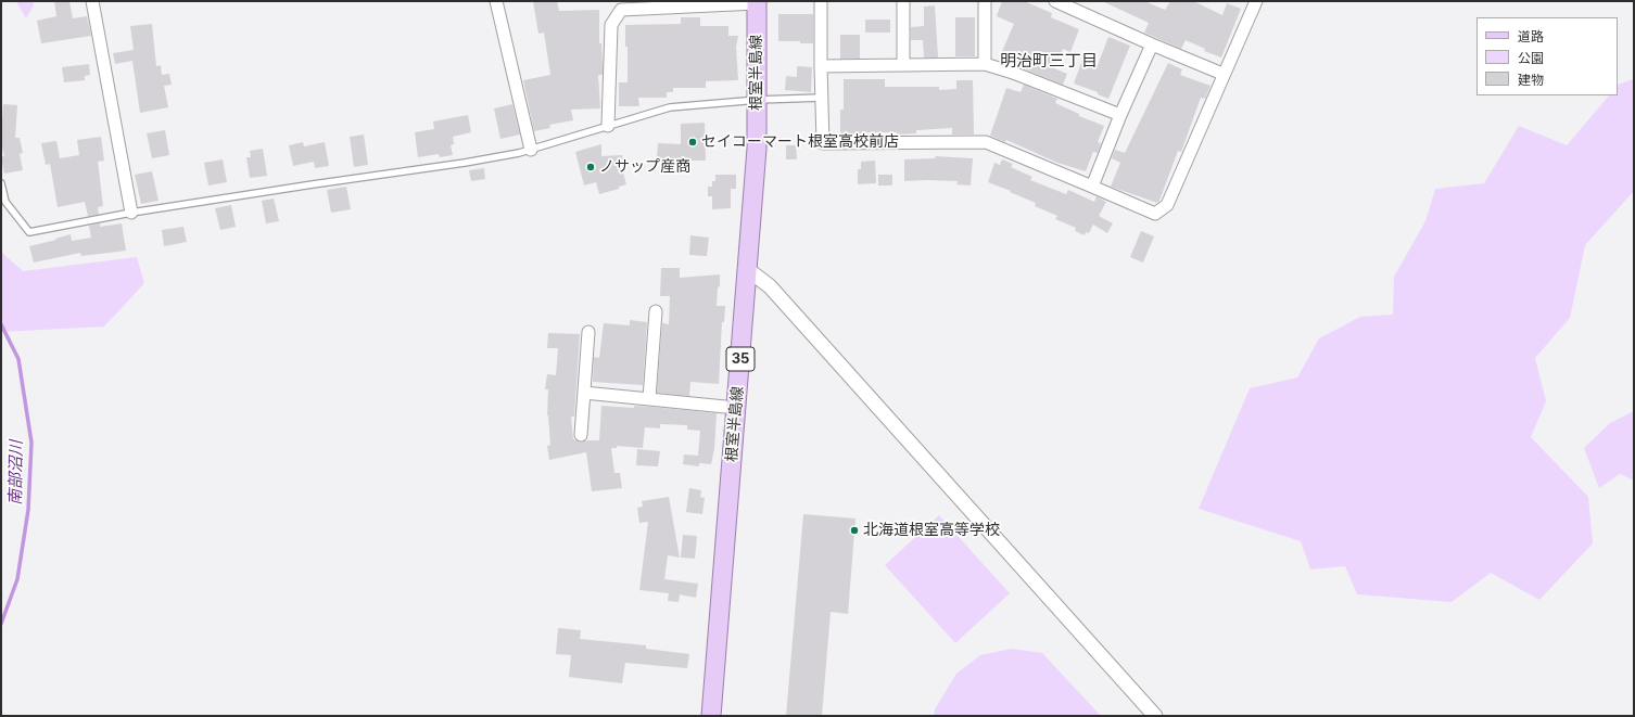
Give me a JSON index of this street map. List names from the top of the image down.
{
  "streets": {
    "main road": ["根室半島線", "35"]
  },
  "districts": ["明治町三丁目"],
  "water": ["南部沼川"],
  "places": ["セイコーマート根室高校前店", "ノサップ産商", "北海道根室高等学校"],
  "legend": ["道路", "公園", "建物"]
}
